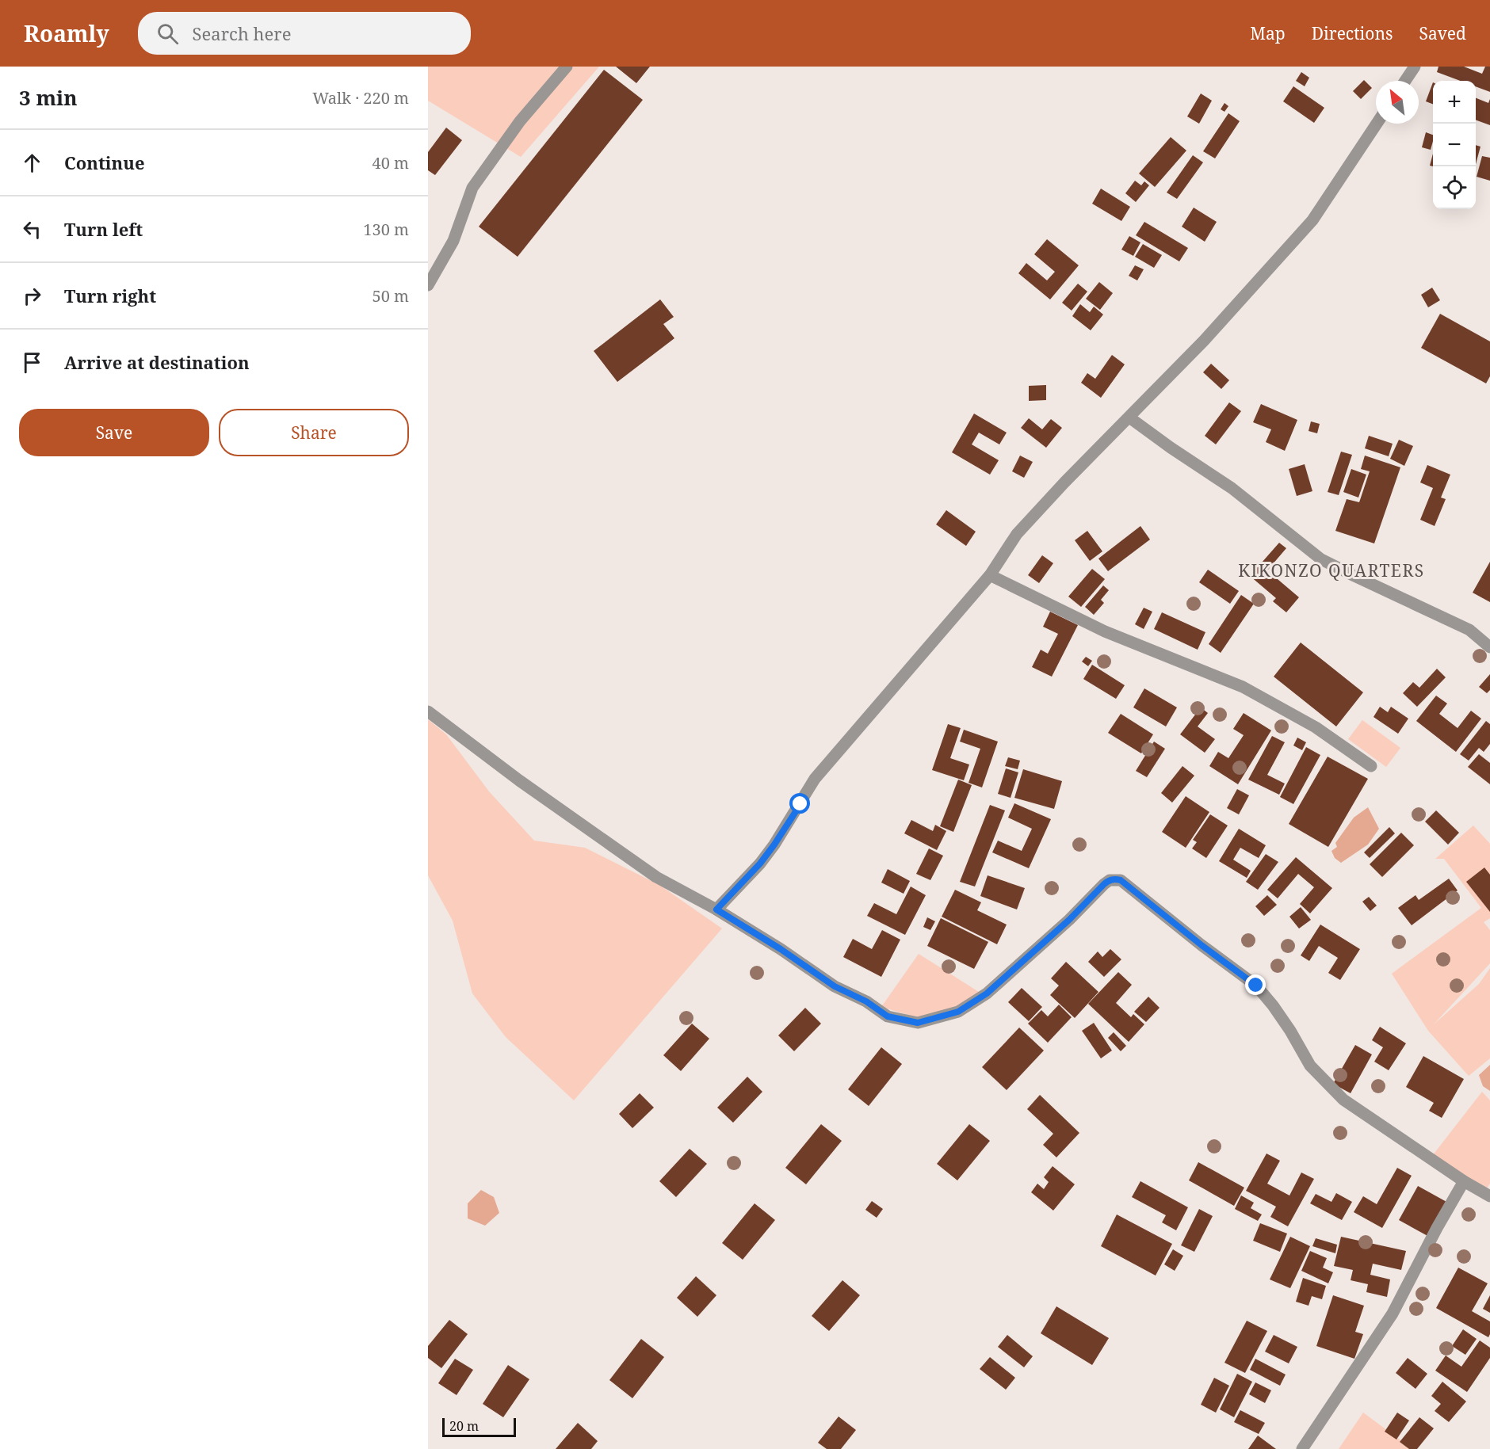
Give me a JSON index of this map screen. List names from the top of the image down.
{
  "districts": ["KIKONZO QUARTERS"],
  "scale_bar": "20 m",
  "north": "top left",
  "page": {
    "header": "Roamly",
    "search": "Search here",
    "nav": ["Map", "Directions", "Saved"],
    "heading": ["3 min", "Walk · 220 m"],
    "map_buttons": ["+", "−"],
    "list": [
      ["Continue", "40 m"],
      ["Turn left", "130 m"],
      ["Turn right", "50 m"],
      "Arrive at destination"
    ],
    "buttons": ["Save", "Share"],
    "scale": "20 m"
  }
}
